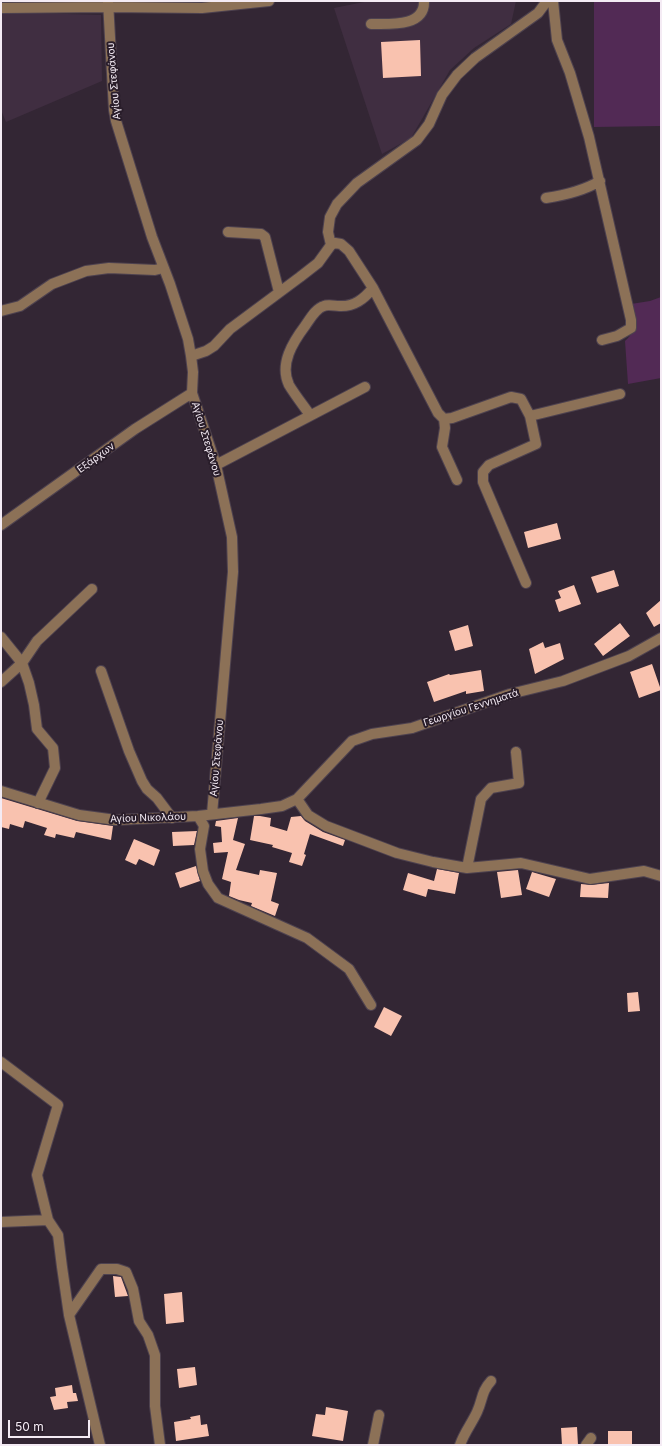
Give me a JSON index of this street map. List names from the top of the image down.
{
  "streets": {
    "street": [
      "Αγίου Στεφάνου",
      "Εξάρχων",
      "Γεωργίου Γεννηματά",
      "Αγίου Νικολάου"
    ]
  },
  "crossings": [
    ["Αγίου Στεφάνου", "Εξάρχων"],
    ["Αγίου Στεφάνου", "Αγίου Νικολάου"],
    ["Γεωργίου Γεννηματά", "Αγίου Νικολάου"]
  ],
  "scale_bar": "50 m"
}
